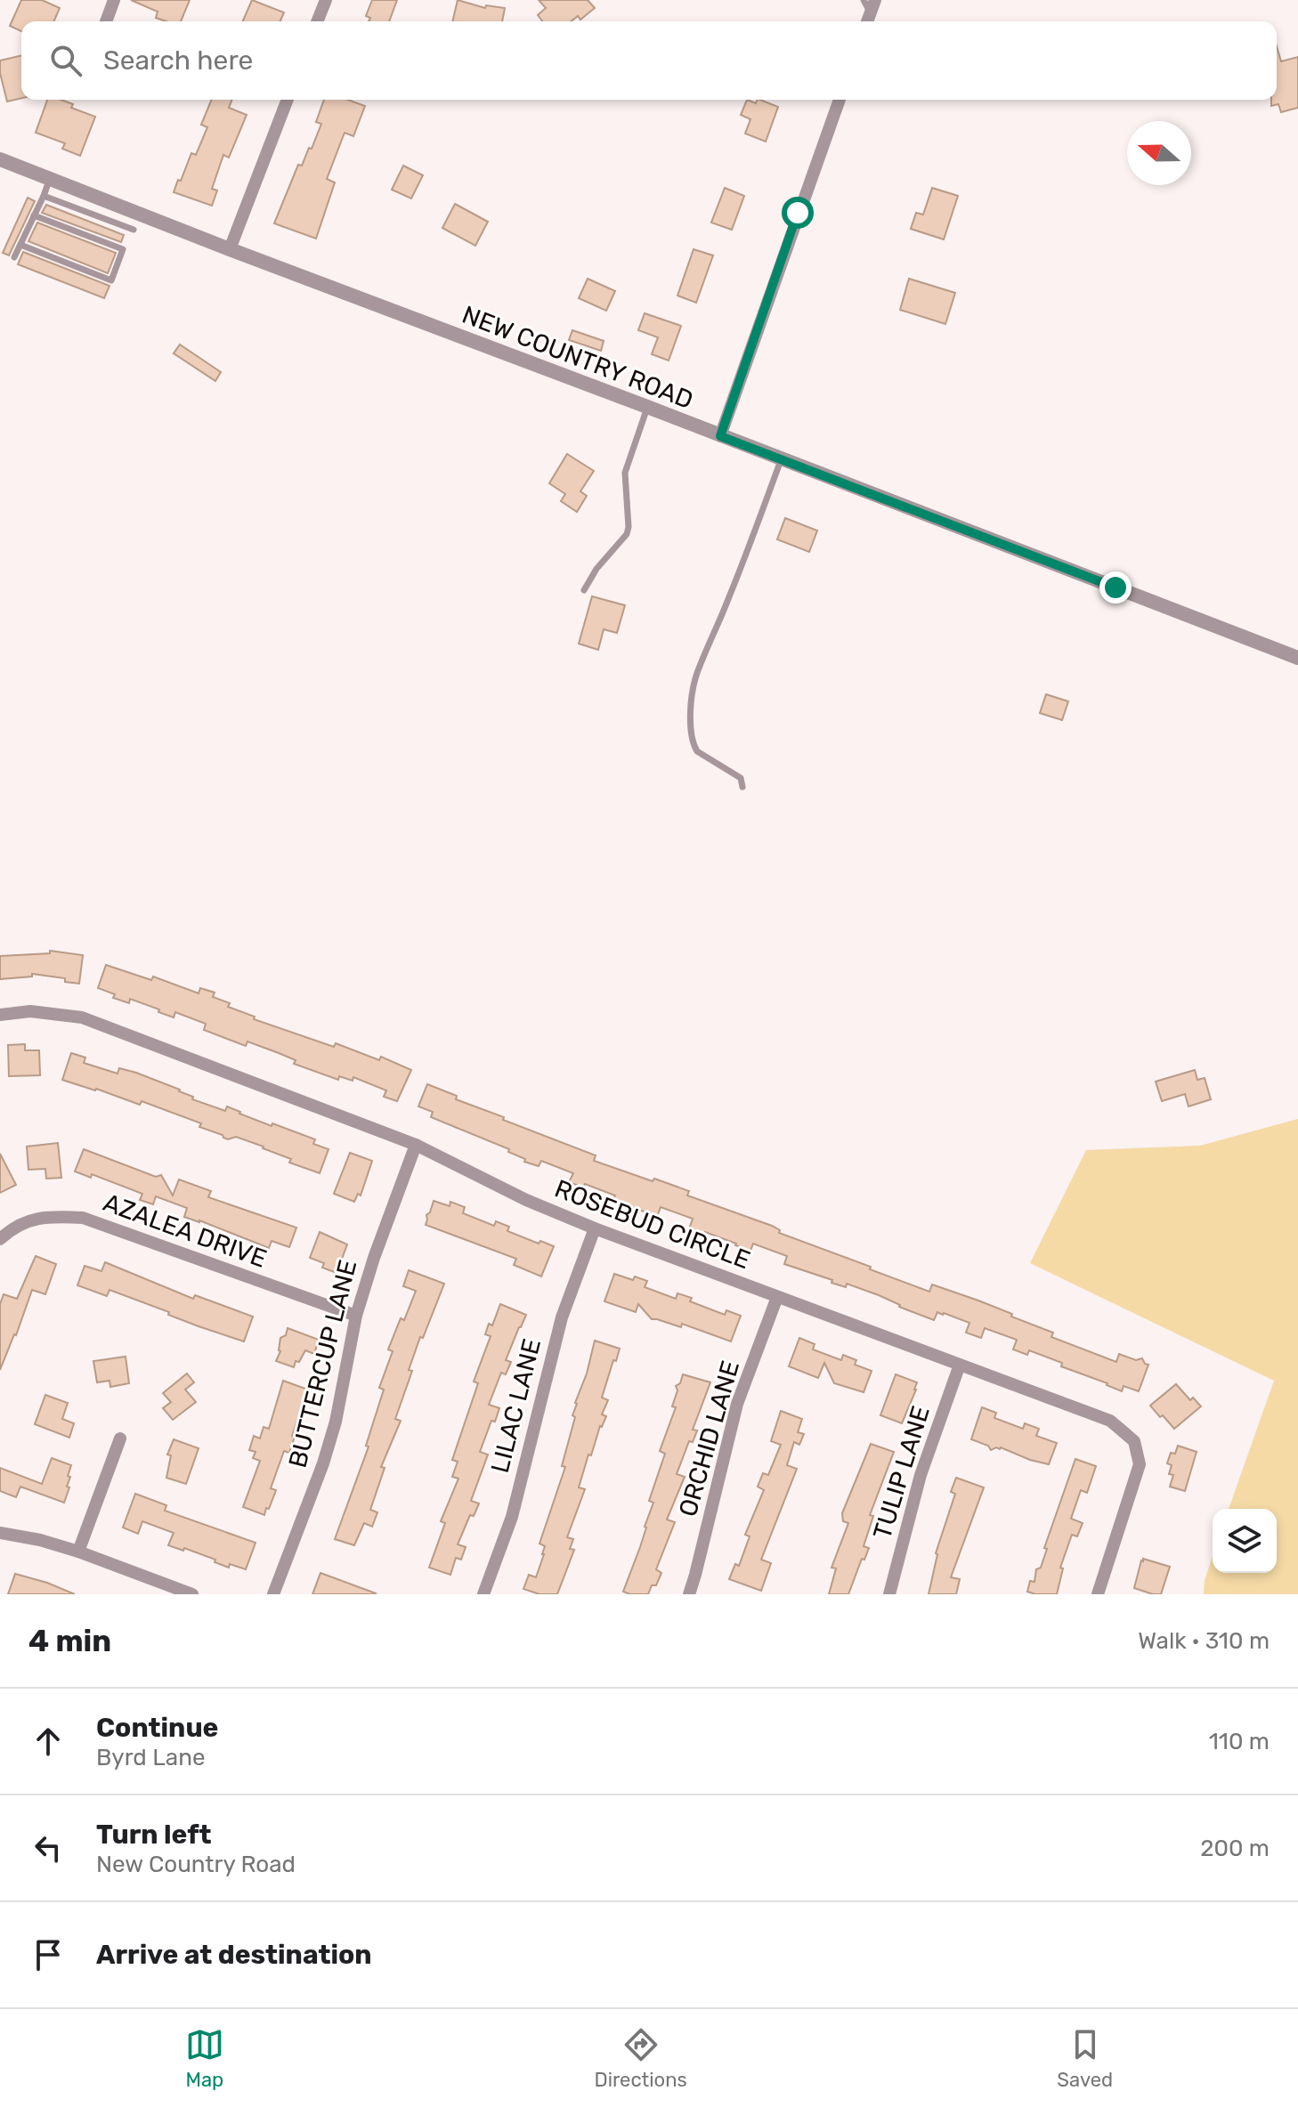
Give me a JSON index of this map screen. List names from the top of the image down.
{
  "streets": {
    "street": [
      "NEW COUNTRY ROAD",
      "ROSEBUD CIRCLE",
      "AZALEA DRIVE",
      "BUTTERCUP LANE",
      "LILAC LANE",
      "ORCHID LANE",
      "TULIP LANE"
    ]
  },
  "crossings": [
    ["ROSEBUD CIRCLE", "BUTTERCUP LANE"],
    ["ROSEBUD CIRCLE", "LILAC LANE"],
    ["ROSEBUD CIRCLE", "ORCHID LANE"],
    ["ROSEBUD CIRCLE", "TULIP LANE"],
    ["AZALEA DRIVE", "BUTTERCUP LANE"]
  ],
  "north": "left",
  "page": {
    "search": "Search here",
    "heading": ["4 min", "Walk · 310 m"],
    "list": [
      ["Continue", "Byrd Lane", "110 m"],
      ["Turn left", "New Country Road", "200 m"],
      "Arrive at destination"
    ],
    "nav": ["Map", "Directions", "Saved"]
  }
}
